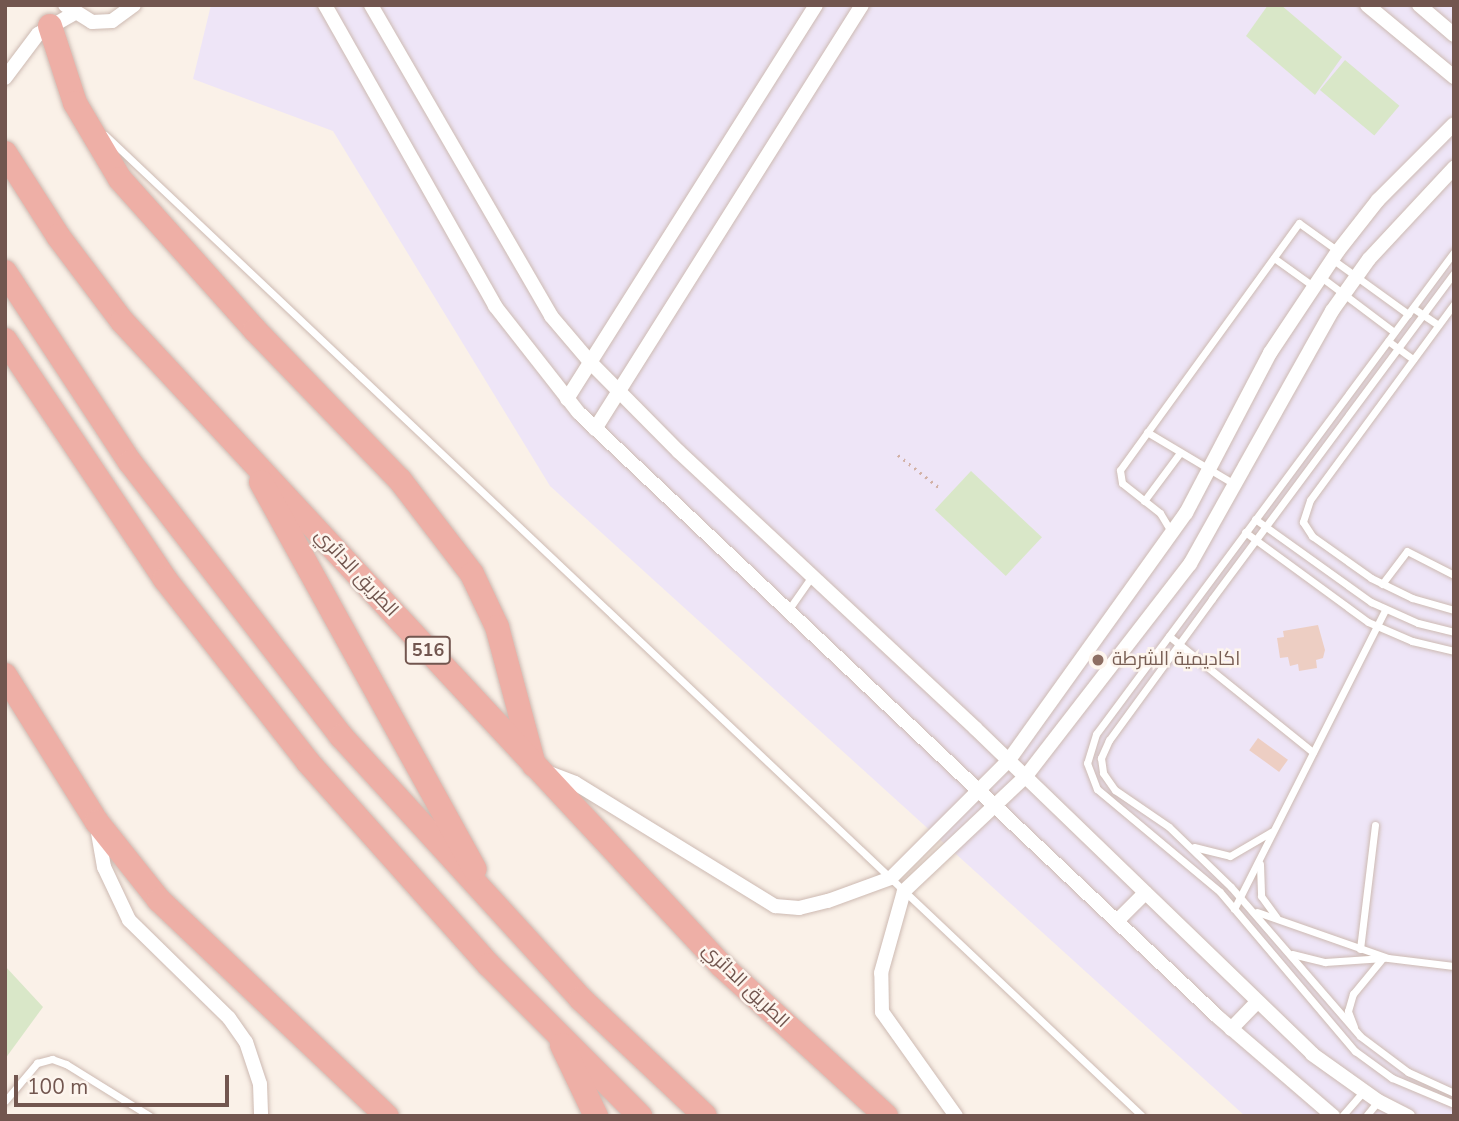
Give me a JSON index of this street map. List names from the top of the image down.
{
  "streets": {
    "highway": ["الطريق الدائري", "516"]
  },
  "crossings": [
    ["الطريق الدائري", "516"]
  ],
  "places": ["اكاديمية الشرطة"],
  "scale_bar": "100 m"
}
